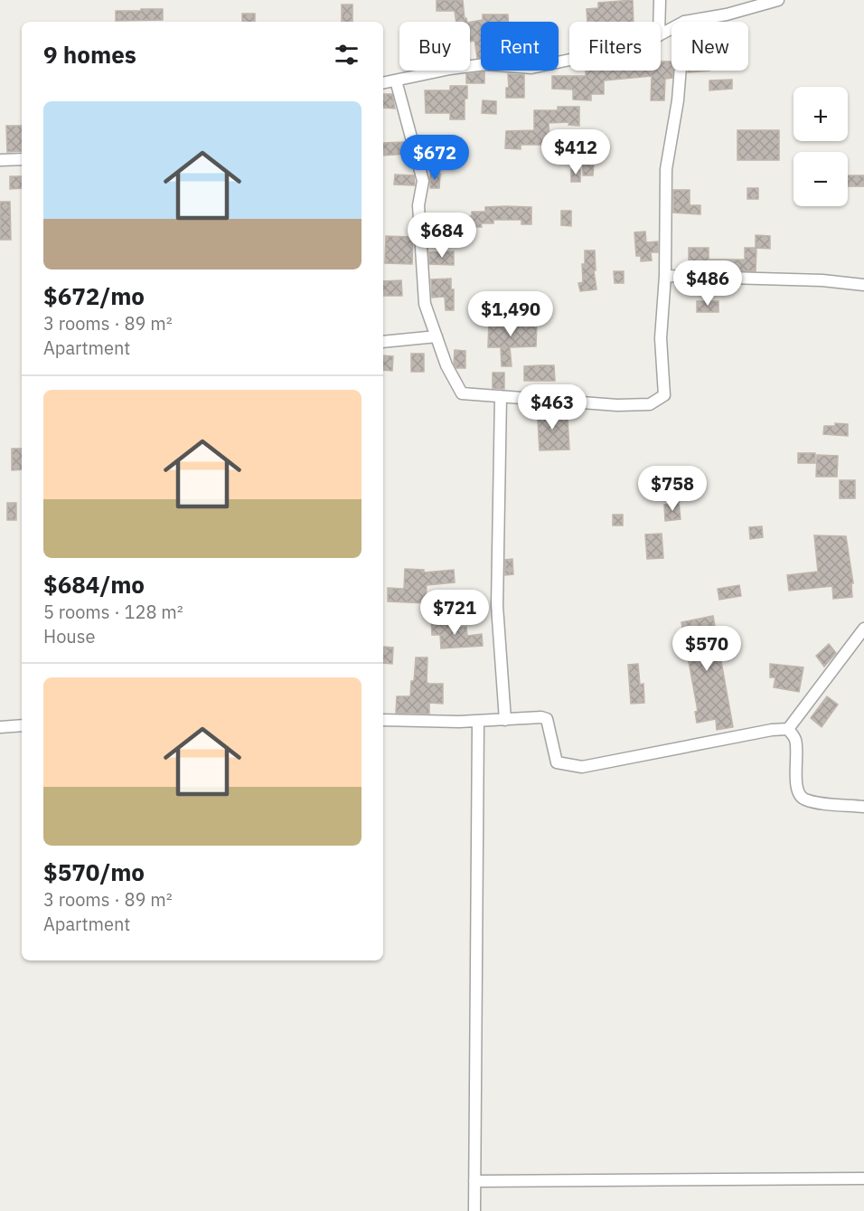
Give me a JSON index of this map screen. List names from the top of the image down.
{
  "page": {
    "chip": [
      "Buy",
      "Rent",
      "Filters",
      "New"
    ],
    "heading": "9 homes",
    "map_buttons": ["+", "−"],
    "list": [
      {
        "name": "$672/mo",
        "note": "3 rooms · 89 m² · Apartment"
      },
      {
        "name": "$684/mo",
        "note": "5 rooms · 128 m² · House"
      },
      {
        "name": "$570/mo",
        "note": "3 rooms · 89 m² · Apartment"
      }
    ],
    "price": [
      "$412",
      "$672",
      "$684",
      "$486",
      "$1,490",
      "$463",
      "$758",
      "$721",
      "$570"
    ]
  }
}
